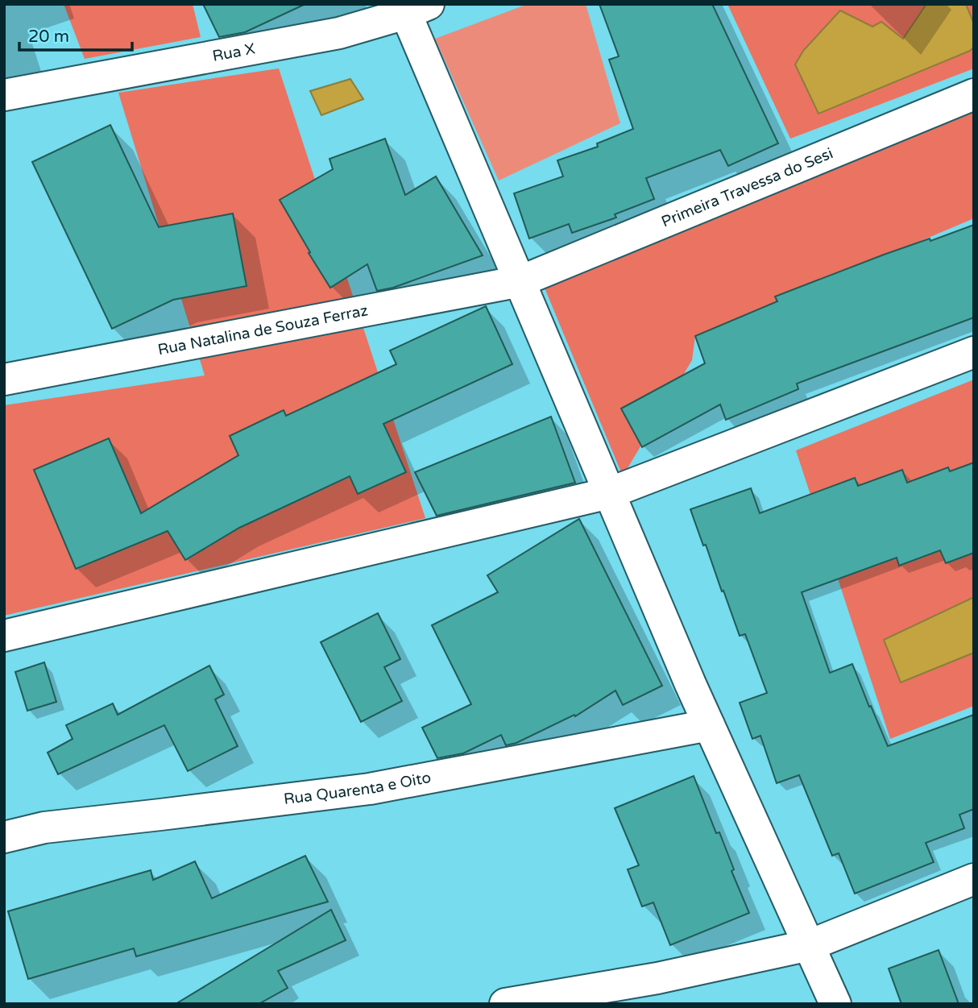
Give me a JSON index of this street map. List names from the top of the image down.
{
  "streets": {
    "street": [
      "Rua X",
      "Primeira Travessa do Sesi",
      "Rua Natalina de Souza Ferraz",
      "Rua Quarenta e Oito"
    ]
  },
  "crossings": [
    ["Primeira Travessa do Sesi", "Rua Natalina de Souza Ferraz"]
  ],
  "scale_bar": "20 m"
}
